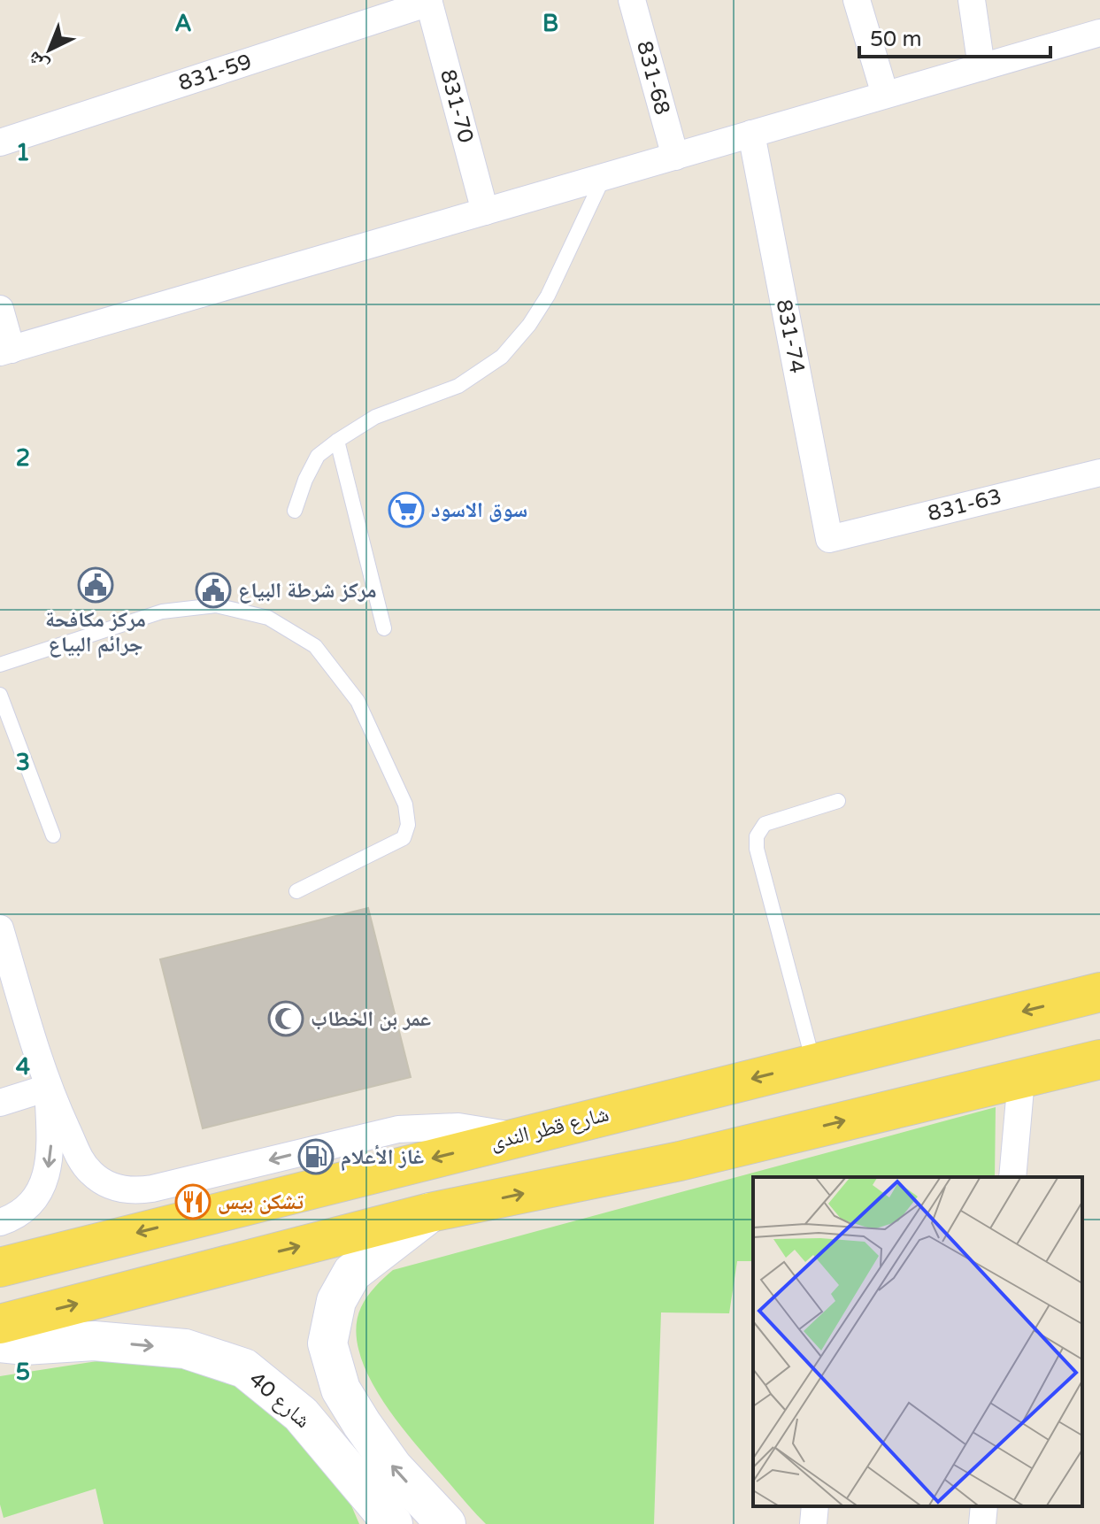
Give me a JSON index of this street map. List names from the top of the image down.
{
  "streets": {
    "main road": ["شارع قطر الندى", "شارع 40"],
    "street": [
      "831-59",
      "831-68",
      "831-70",
      "831-74",
      "831-63"
    ]
  },
  "crossings": [
    ["831-59", "831-70"],
    ["831-74", "831-63"]
  ],
  "one_way": ["شارع 40"],
  "places": {
    "supermarket": ["سوق الاسود"],
    "public building": ["مركز مكافحة جرائم البياع", "مركز شرطة البياع"],
    "mosque": ["عمر بن الخطاب"],
    "fuel station": ["غاز الأعلام"],
    "restaurant": ["تشكن بيس"]
  },
  "scale_bar": "50 m",
  "north": "bottom left",
  "grid": {
    "columns": ["A", "B"],
    "rows": [
      "1",
      "2",
      "3",
      "4",
      "5"
    ]
  }
}
